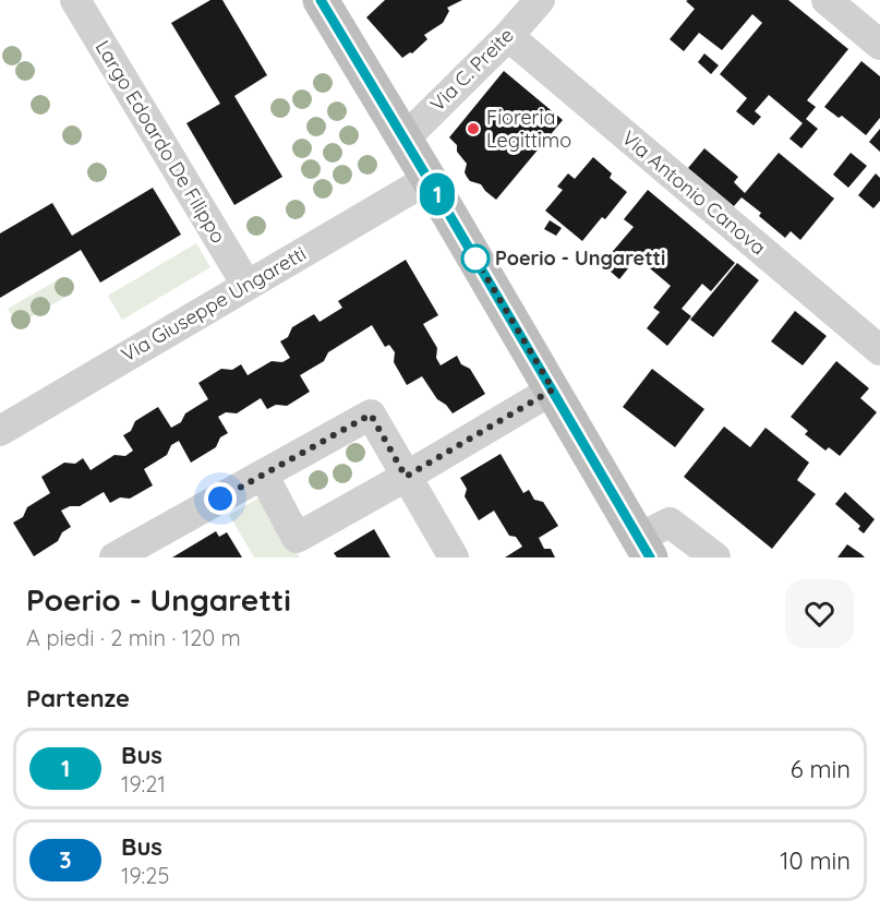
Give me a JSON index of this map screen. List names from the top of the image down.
{
  "streets": {
    "street": [
      "Via C. Preite",
      "Largo Edoardo De Filippo",
      "Via Antonio Canova",
      "Via Giuseppe Ungaretti"
    ]
  },
  "crossings": [
    ["Via C. Preite", "Via Antonio Canova"],
    ["Largo Edoardo De Filippo", "Via Giuseppe Ungaretti"]
  ],
  "places": ["Fioreria Legittimo", "Poerio - Ungaretti"],
  "lines": ["bus line 1"],
  "page": {
    "on_map": "1",
    "heading": [
      ["Poerio - Ungaretti", "A piedi · 2 min · 120 m"],
      "Partenze"
    ],
    "list": [
      {
        "mark": "1",
        "name": "Bus",
        "note": "19:21",
        "value": "6 min"
      },
      {
        "mark": "3",
        "name": "Bus",
        "note": "19:25",
        "value": "10 min"
      }
    ]
  }
}
